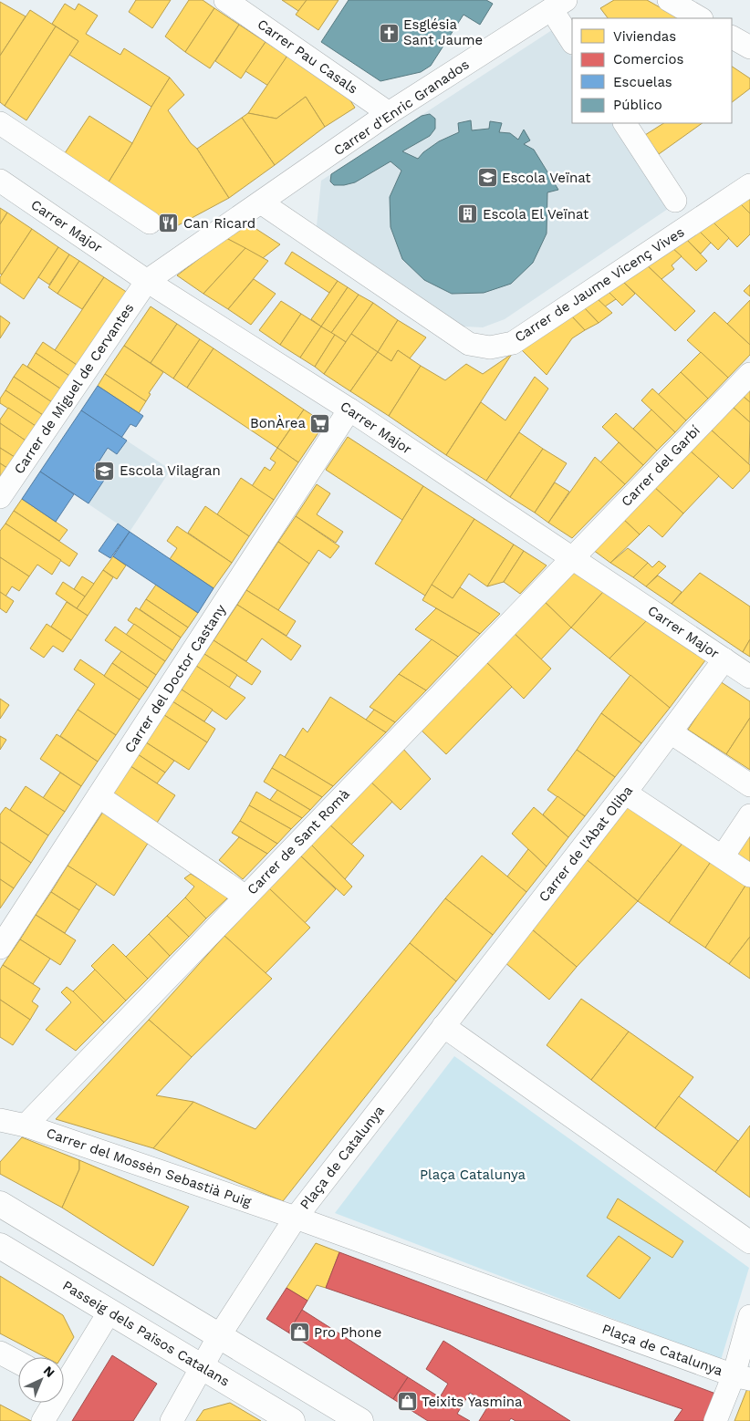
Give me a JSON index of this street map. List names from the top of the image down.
{
  "streets": {
    "main road": ["Passeig dels Països Catalans"],
    "street": [
      "Carrer Pau Casals",
      "Carrer d'Enric Granados",
      "Carrer Major",
      "Carrer de Jaume Vicenç Vives",
      "Carrer de Miguel de Cervantes",
      "Carrer del Garbí",
      "Carrer del Doctor Castany",
      "Carrer de Sant Romà",
      "Carrer de l'Abat Oliba",
      "Plaça de Catalunya",
      "Carrer del Mossèn Sebastià Puig"
    ]
  },
  "crossings": [
    ["Carrer Pau Casals", "Carrer d'Enric Granados"],
    ["Carrer d'Enric Granados", "Carrer Major"],
    ["Carrer d'Enric Granados", "Carrer de Jaume Vicenç Vives"],
    ["Carrer d'Enric Granados", "Carrer de Miguel de Cervantes"],
    ["Carrer Major", "Carrer de Miguel de Cervantes"],
    ["Carrer Major", "Carrer del Garbí"],
    ["Carrer Major", "Carrer del Doctor Castany"],
    ["Carrer Major", "Carrer de Sant Romà"],
    ["Carrer Major", "Carrer de l'Abat Oliba"],
    ["Carrer del Garbí", "Carrer de Sant Romà"],
    ["Carrer de Sant Romà", "Carrer del Mossèn Sebastià Puig"],
    ["Carrer de l'Abat Oliba", "Plaça de Catalunya"],
    ["Plaça de Catalunya", "Carrer del Mossèn Sebastià Puig"]
  ],
  "parks": ["Plaça Catalunya"],
  "places": {
    "church": ["Església Sant Jaume"],
    "school or university": ["Escola Veïnat", "Escola Vilagran"],
    "building": ["Escola El Veïnat"],
    "restaurant": ["Can Ricard"],
    "supermarket": ["BonÀrea"],
    "shop": ["Pro Phone", "Teixits Yasmina"]
  },
  "legend": [
    "Viviendas",
    "Comercios",
    "Escuelas",
    "Público"
  ],
  "north": "top right"
}
